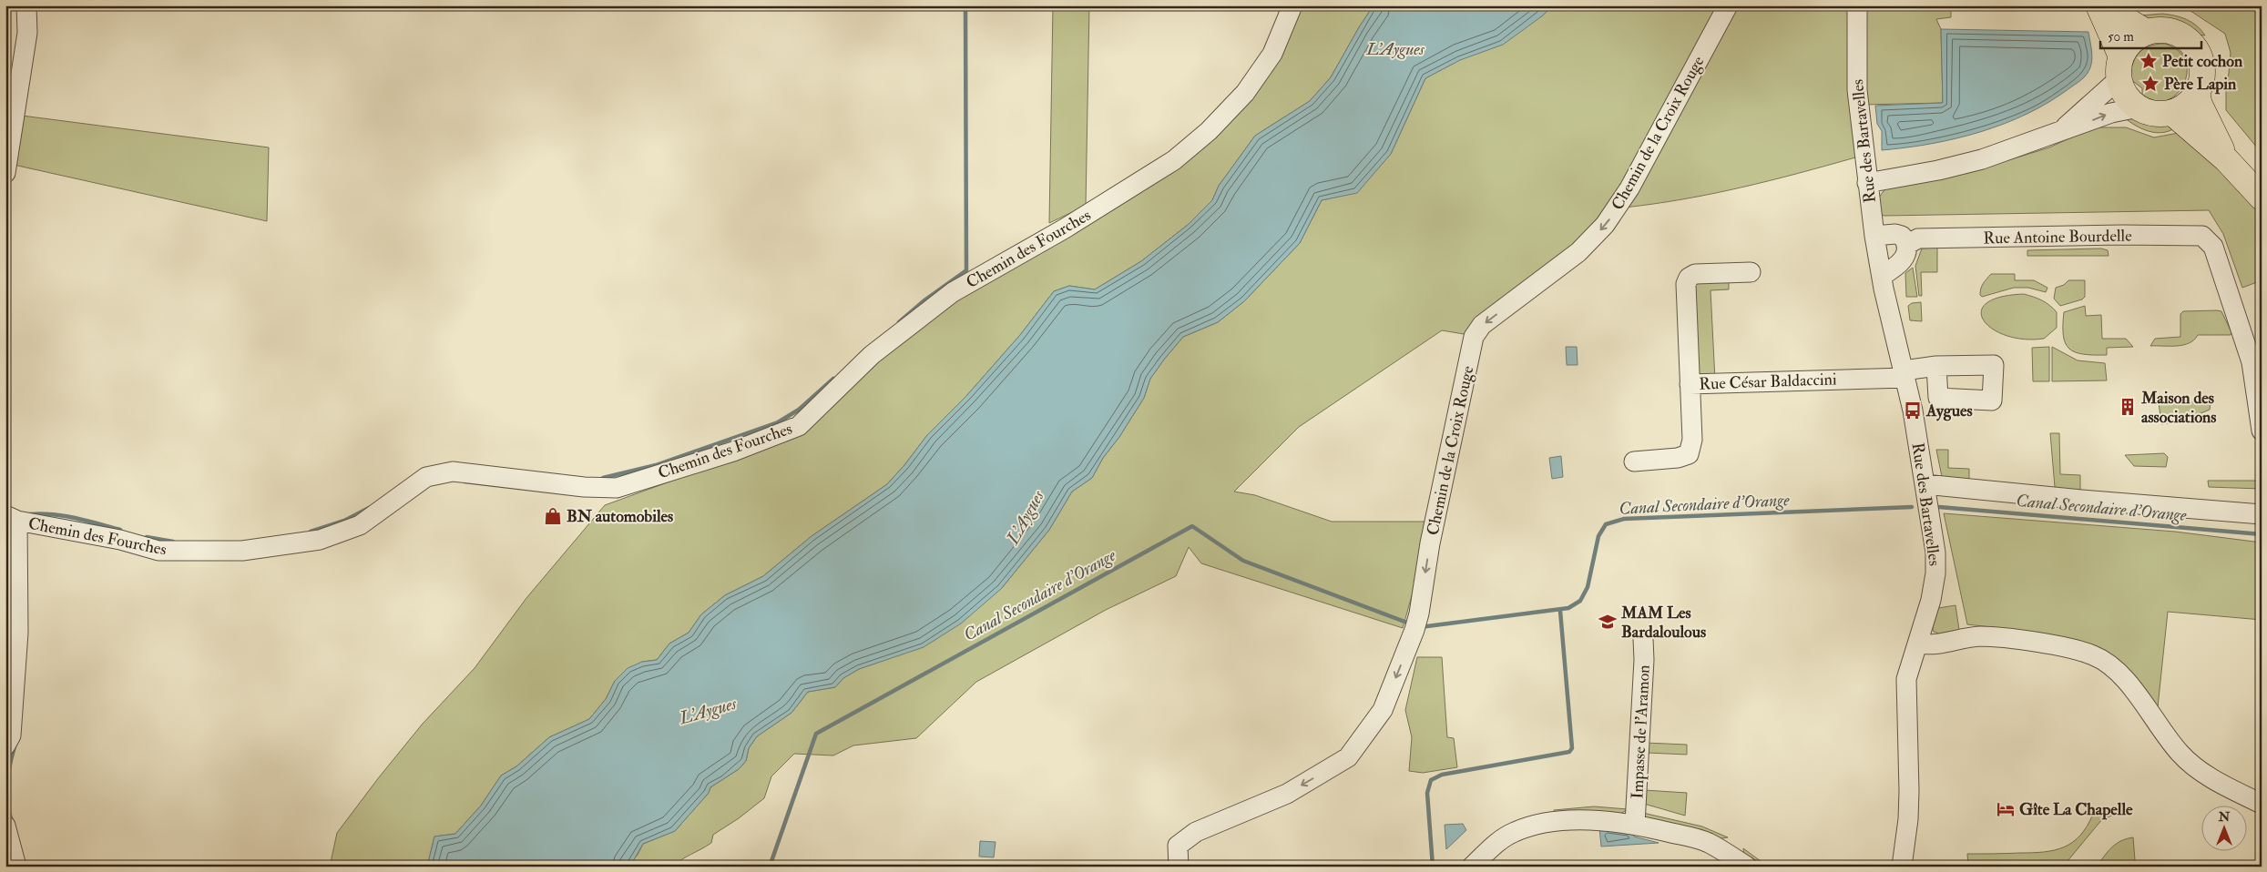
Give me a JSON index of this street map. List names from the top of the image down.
{
  "streets": {
    "street": [
      "Chemin de la Croix Rouge",
      "Rue des Bartavelles",
      "Rue Antoine Bourdelle",
      "Chemin des Fourches",
      "Rue César Baldaccini",
      "Impasse de l'Aramon"
    ]
  },
  "crossings": [
    ["Rue des Bartavelles", "Rue César Baldaccini"]
  ],
  "one_way": ["Chemin de la Croix Rouge"],
  "water": ["L'Aygues", "Canal Secondaire d'Orange"],
  "places": {
    "place": ["Petit cochon", "Père Lapin"],
    "building": ["Maison des associations"],
    "bus stop": ["Aygues"],
    "shop": ["BN automobiles"],
    "school or university": ["MAM Les Bardaloulous"],
    "hotel": ["Gîte La Chapelle"]
  },
  "scale_bar": "50 m",
  "north": "top"
}
